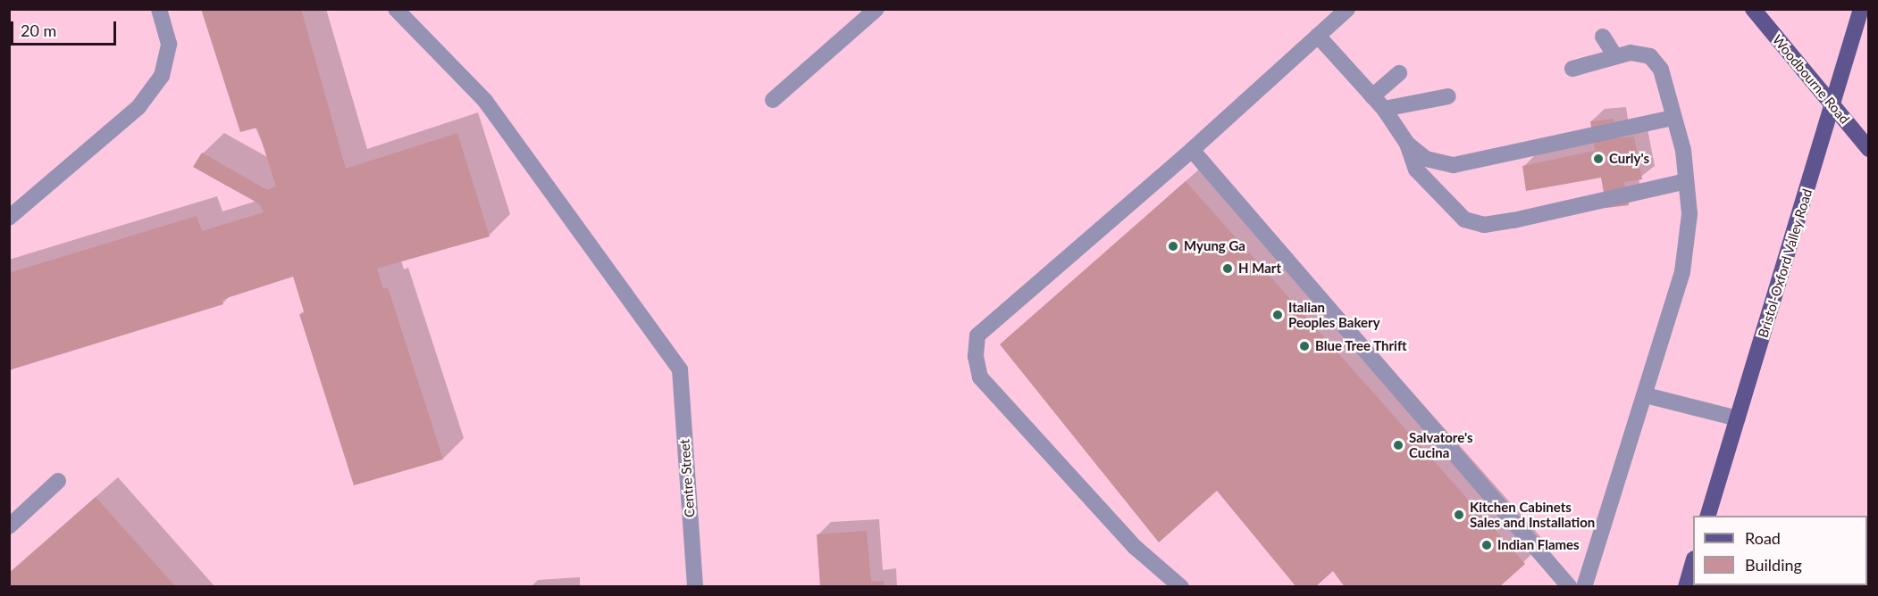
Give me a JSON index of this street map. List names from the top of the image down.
{
  "streets": {
    "main road": ["Woodbourne Road", "Bristol-Oxford Valley Road"],
    "street": ["Centre Street"]
  },
  "crossings": [
    ["Woodbourne Road", "Bristol-Oxford Valley Road"]
  ],
  "places": [
    "Curly's",
    "Myung Ga",
    "H Mart",
    "Italian Peoples Bakery",
    "Blue Tree Thrift",
    "Salvatore's Cucina",
    "Kitchen Cabinets Sales and Installation",
    "Indian Flames"
  ],
  "legend": ["Road", "Building"],
  "scale_bar": "20 m"
}
